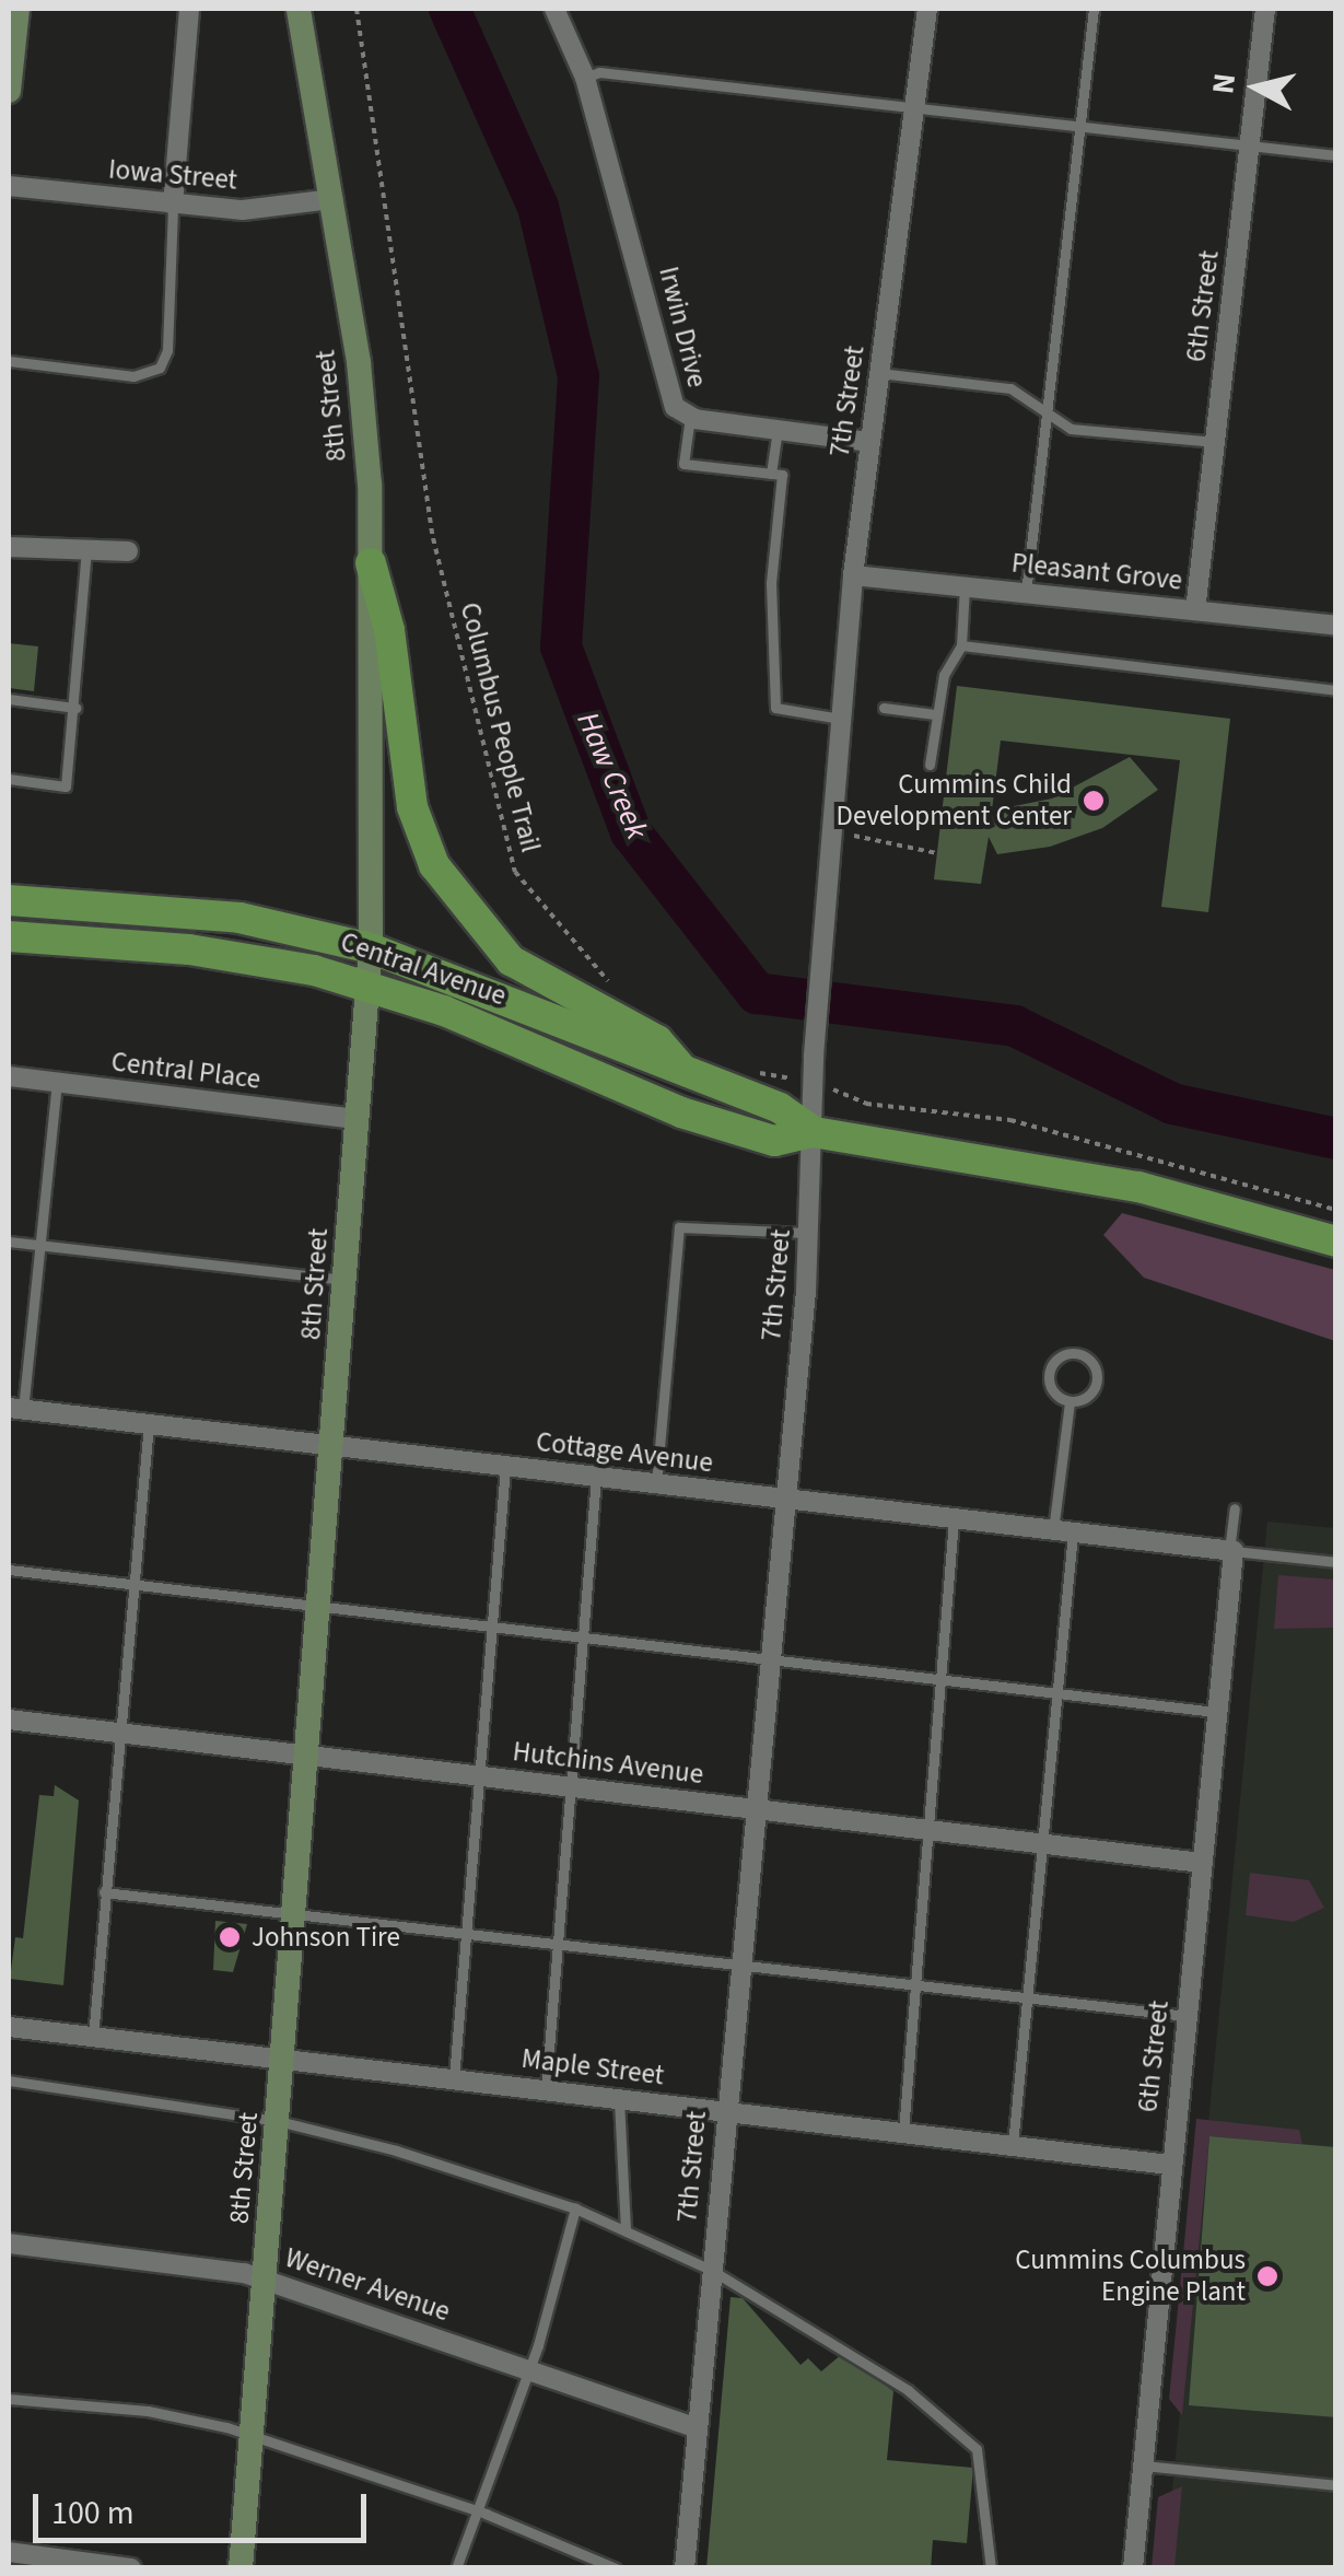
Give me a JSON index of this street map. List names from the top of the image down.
{
  "streets": {
    "main road": ["Central Avenue"],
    "street": [
      "Iowa Street",
      "6th Street",
      "Irwin Drive",
      "7th Street",
      "8th Street",
      "Pleasant Grove",
      "Central Place",
      "Cottage Avenue",
      "Hutchins Avenue",
      "Maple Street",
      "Werner Avenue"
    ],
    "path": ["Columbus People Trail"]
  },
  "crossings": [
    ["Iowa Street", "8th Street"],
    ["6th Street", "Pleasant Grove"],
    ["6th Street", "Cottage Avenue"],
    ["6th Street", "Hutchins Avenue"],
    ["6th Street", "Maple Street"],
    ["Irwin Drive", "7th Street"],
    ["7th Street", "Pleasant Grove"],
    ["7th Street", "Central Avenue"],
    ["7th Street", "Cottage Avenue"],
    ["7th Street", "Hutchins Avenue"],
    ["7th Street", "Maple Street"],
    ["7th Street", "Werner Avenue"],
    ["8th Street", "Central Avenue"],
    ["8th Street", "Central Place"],
    ["8th Street", "Cottage Avenue"],
    ["8th Street", "Hutchins Avenue"],
    ["8th Street", "Maple Street"],
    ["8th Street", "Werner Avenue"]
  ],
  "water": ["Haw Creek"],
  "places": ["Cummins Child Development Center", "Johnson Tire", "Cummins Columbus Engine Plant"],
  "scale_bar": "100 m",
  "north": "left"
}
